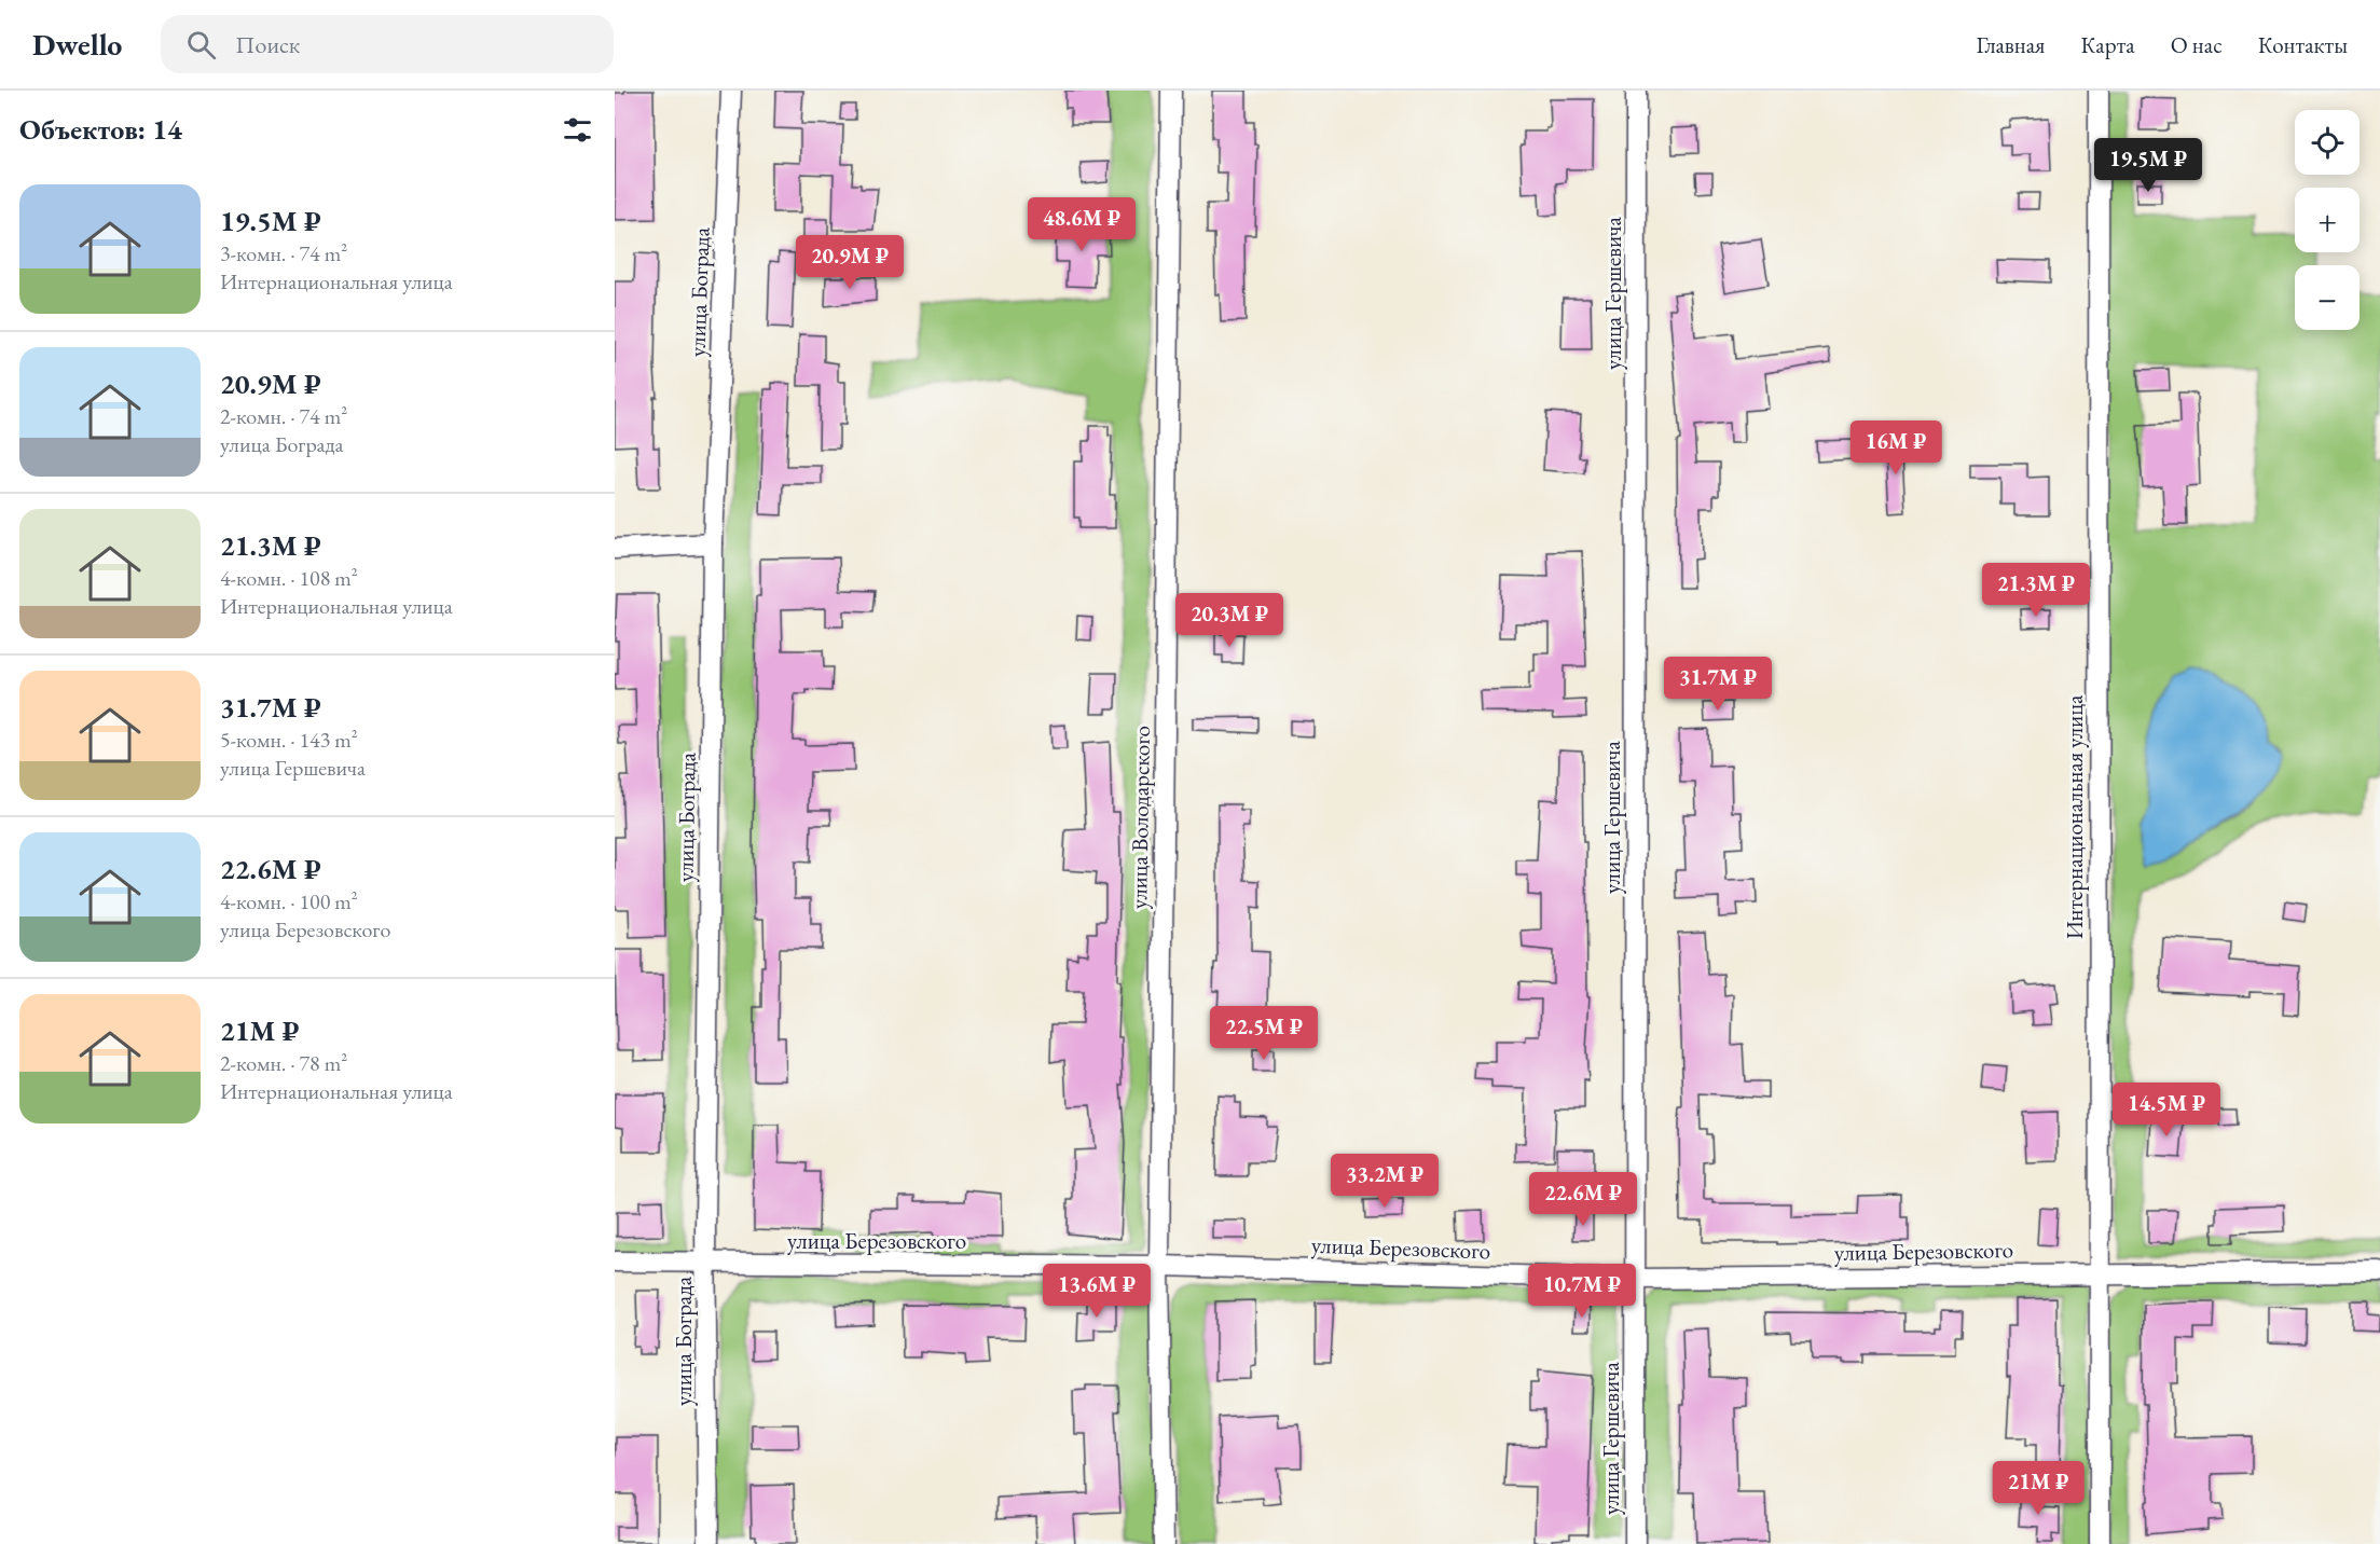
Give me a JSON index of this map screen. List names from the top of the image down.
{
  "streets": {
    "street": [
      "улица Бограда",
      "улица Гершевича",
      "улица Володарского",
      "Интернациональная улица",
      "улица Березовского"
    ]
  },
  "crossings": [
    ["улица Бограда", "улица Березовского"],
    ["улица Гершевича", "улица Березовского"],
    ["улица Володарского", "улица Березовского"],
    ["Интернациональная улица", "улица Березовского"]
  ],
  "page": {
    "header": "Dwello",
    "search": "Поиск",
    "nav": [
      "Главная",
      "Карта",
      "О нас",
      "Контакты"
    ],
    "heading": "Объектов: 14",
    "map_buttons": ["+", "−"],
    "price": [
      "19.5M ₽",
      "48.6M ₽",
      "20.9M ₽",
      "16M ₽",
      "21.3M ₽",
      "20.3M ₽",
      "31.7M ₽",
      "22.5M ₽",
      "14.5M ₽",
      "33.2M ₽",
      "22.6M ₽",
      "13.6M ₽",
      "10.7M ₽",
      "21M ₽"
    ],
    "list": [
      {
        "name": "19.5M ₽",
        "note": "3-комн. · 74 m² · Интернациональная улица"
      },
      {
        "name": "20.9M ₽",
        "note": "2-комн. · 74 m² · улица Бограда"
      },
      {
        "name": "21.3M ₽",
        "note": "4-комн. · 108 m² · Интернациональная улица"
      },
      {
        "name": "31.7M ₽",
        "note": "5-комн. · 143 m² · улица Гершевича"
      },
      {
        "name": "22.6M ₽",
        "note": "4-комн. · 100 m² · улица Березовского"
      },
      {
        "name": "21M ₽",
        "note": "2-комн. · 78 m² · Интернациональная улица"
      }
    ]
  }
}
